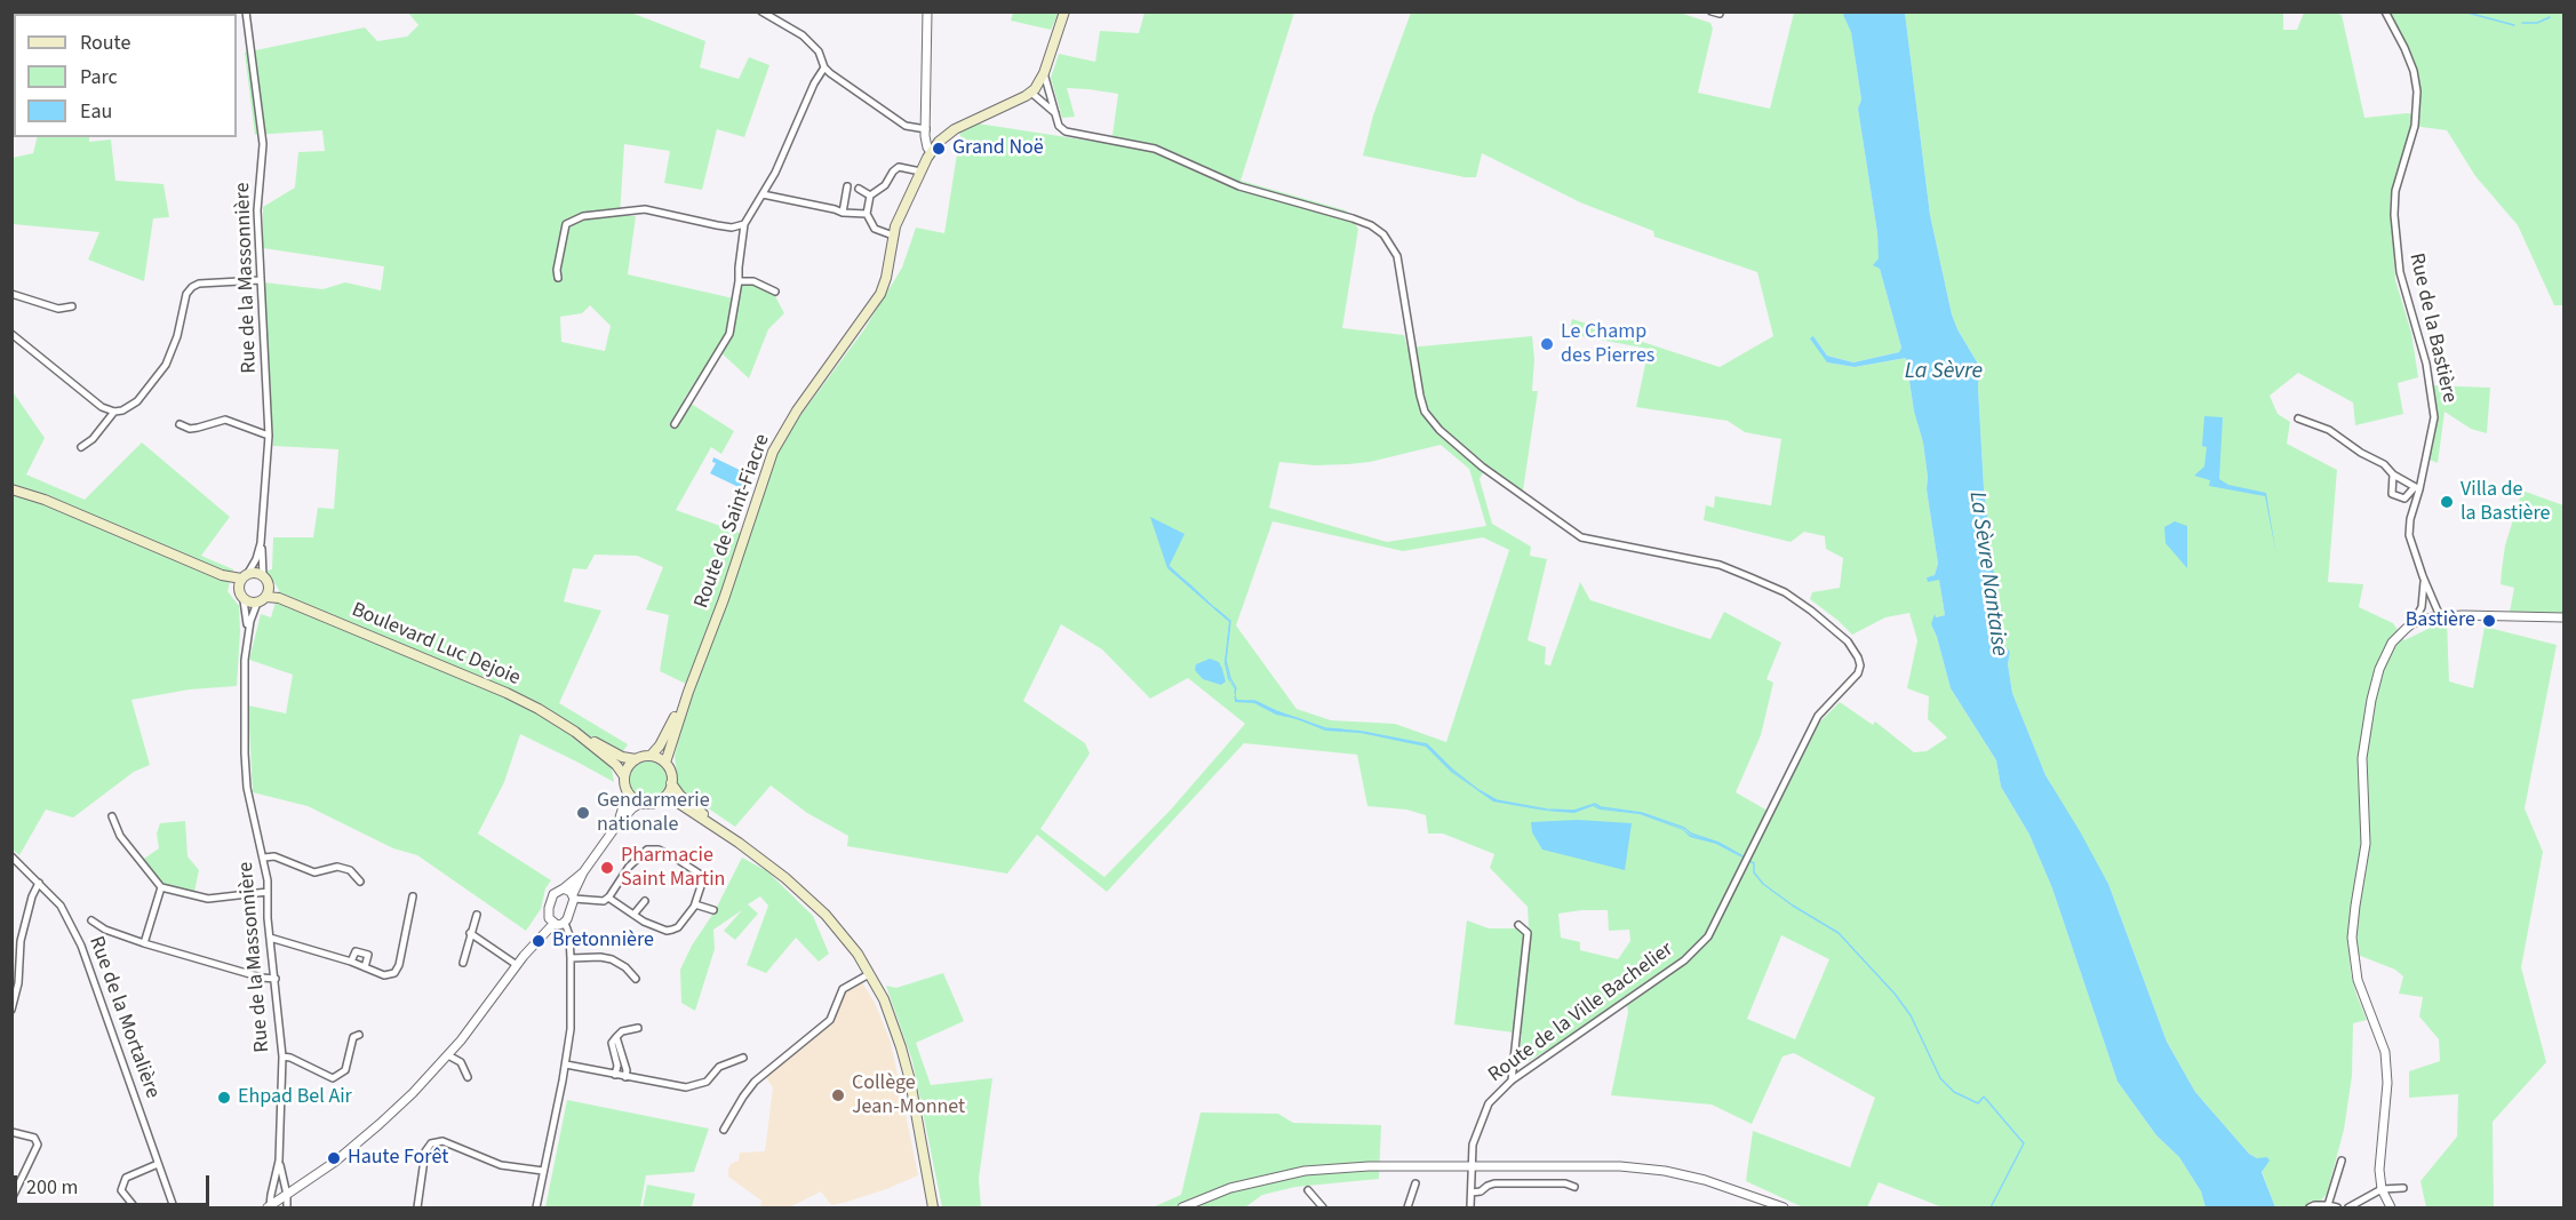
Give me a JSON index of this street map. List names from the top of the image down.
{
  "streets": {
    "main road": ["Route de Saint-Fiacre", "Boulevard Luc Dejoie"],
    "street": [
      "Rue de la Massonnière",
      "Rue de la Bastière",
      "Route de la Ville Bachelier",
      "Rue de la Mortalière"
    ]
  },
  "crossings": [
    ["Rue de la Massonnière", "Boulevard Luc Dejoie"],
    ["Route de Saint-Fiacre", "Boulevard Luc Dejoie"]
  ],
  "water": ["La Sèvre", "La Sèvre Nantaise"],
  "places": [
    "Grand Noë",
    "Le Champ des Pierres",
    "Villa de la Bastière",
    "Bastière",
    "Gendarmerie nationale",
    "Pharmacie Saint Martin",
    "Bretonnière",
    "Collège Jean-Monnet",
    "Ehpad Bel Air",
    "Haute Forêt"
  ],
  "legend": ["Route", "Parc", "Eau"],
  "scale_bar": "200 m"
}
